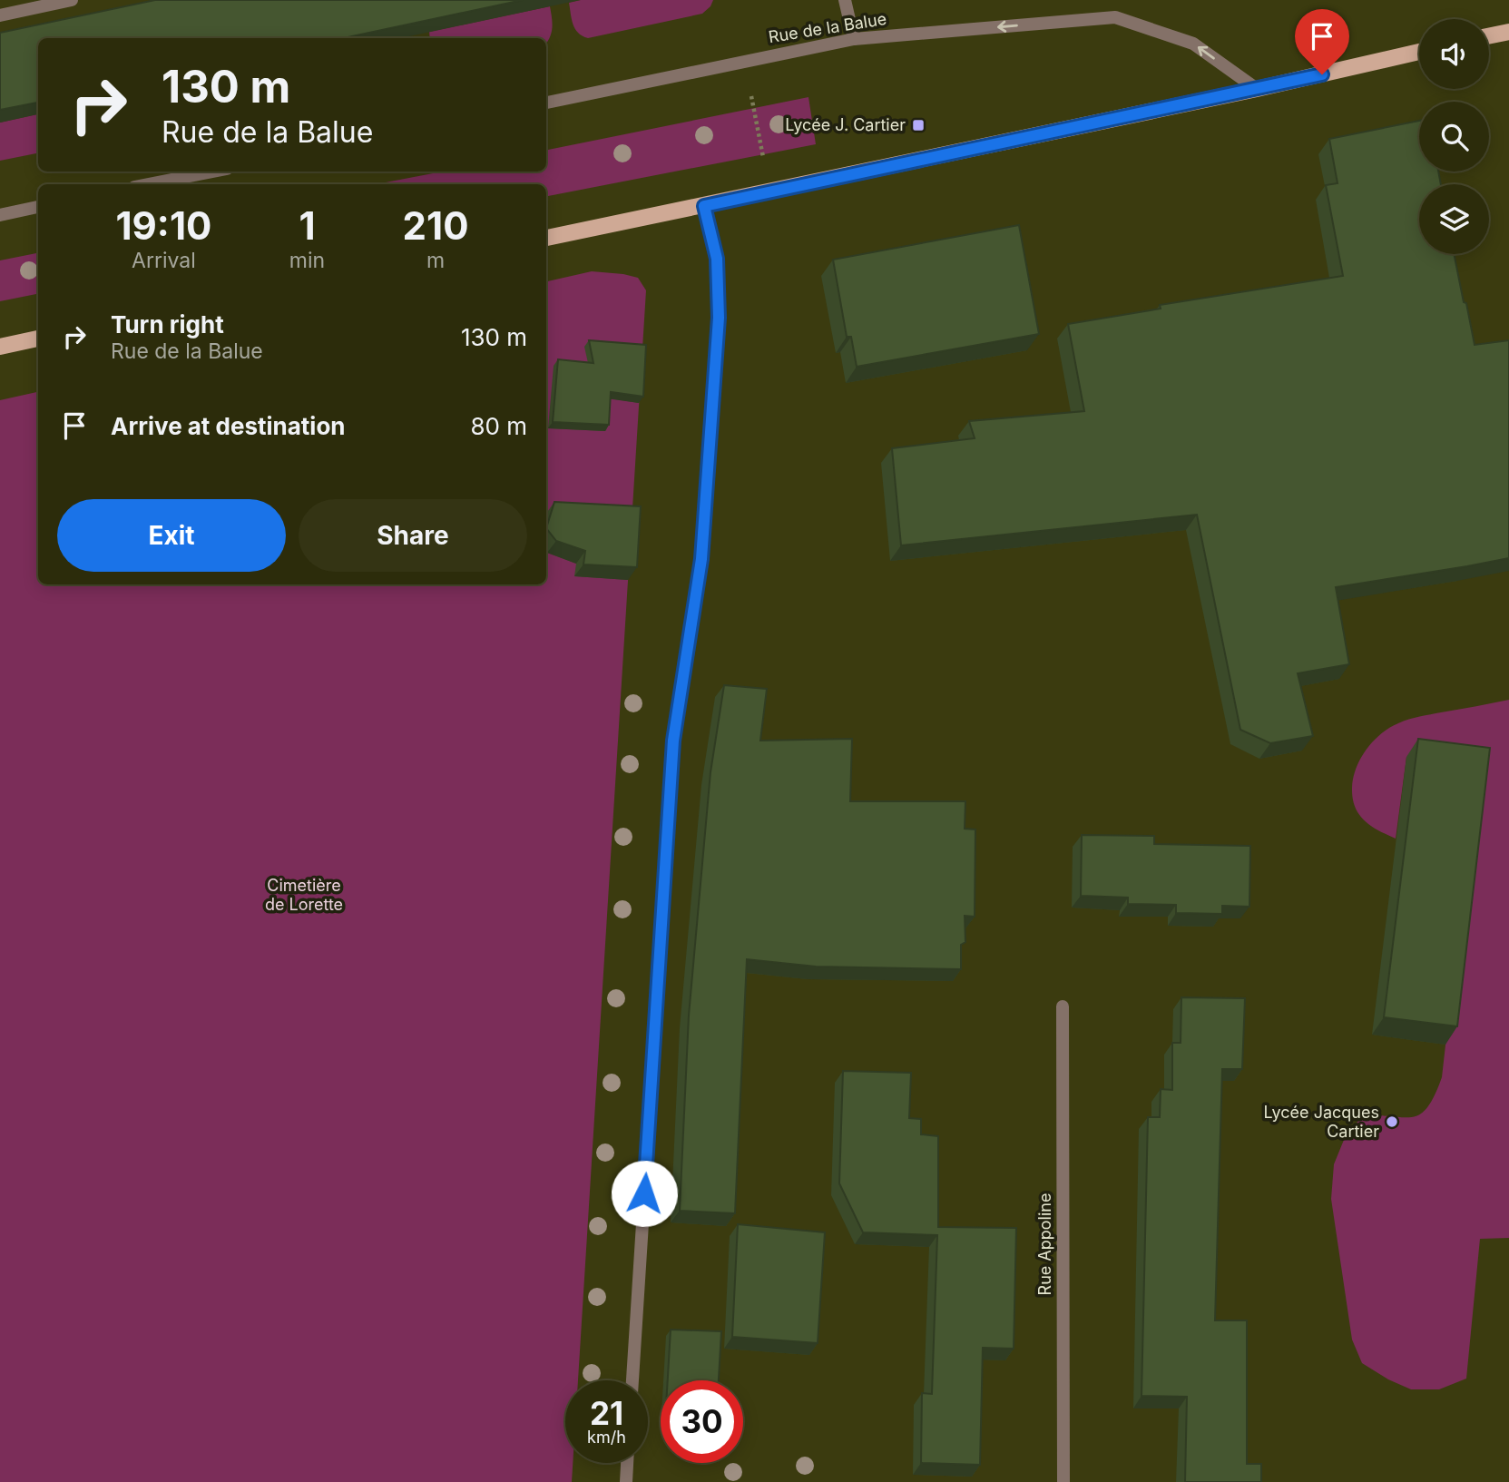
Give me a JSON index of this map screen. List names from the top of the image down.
{
  "streets": {
    "street": ["Rue de la Balue", "Rue Appoline"]
  },
  "one_way": ["Rue de la Balue"],
  "parks": ["Cimetière de Lorette"],
  "places": {
    "transit": ["Lycée J. Cartier"],
    "other": ["Lycée Jacques Cartier"]
  },
  "page": {
    "turn": ["130 m", "Rue de la Balue"],
    "eta": [
      "19:10",
      "Arrival",
      "1",
      "min",
      "210",
      "m"
    ],
    "list": [
      {
        "name": "Turn right",
        "note": "Rue de la Balue",
        "value": "130 m"
      },
      {
        "name": "Arrive at destination",
        "value": "80 m"
      }
    ],
    "buttons": ["Exit", "Share"],
    "speed": "21 km/h",
    "limit": "30"
  }
}
